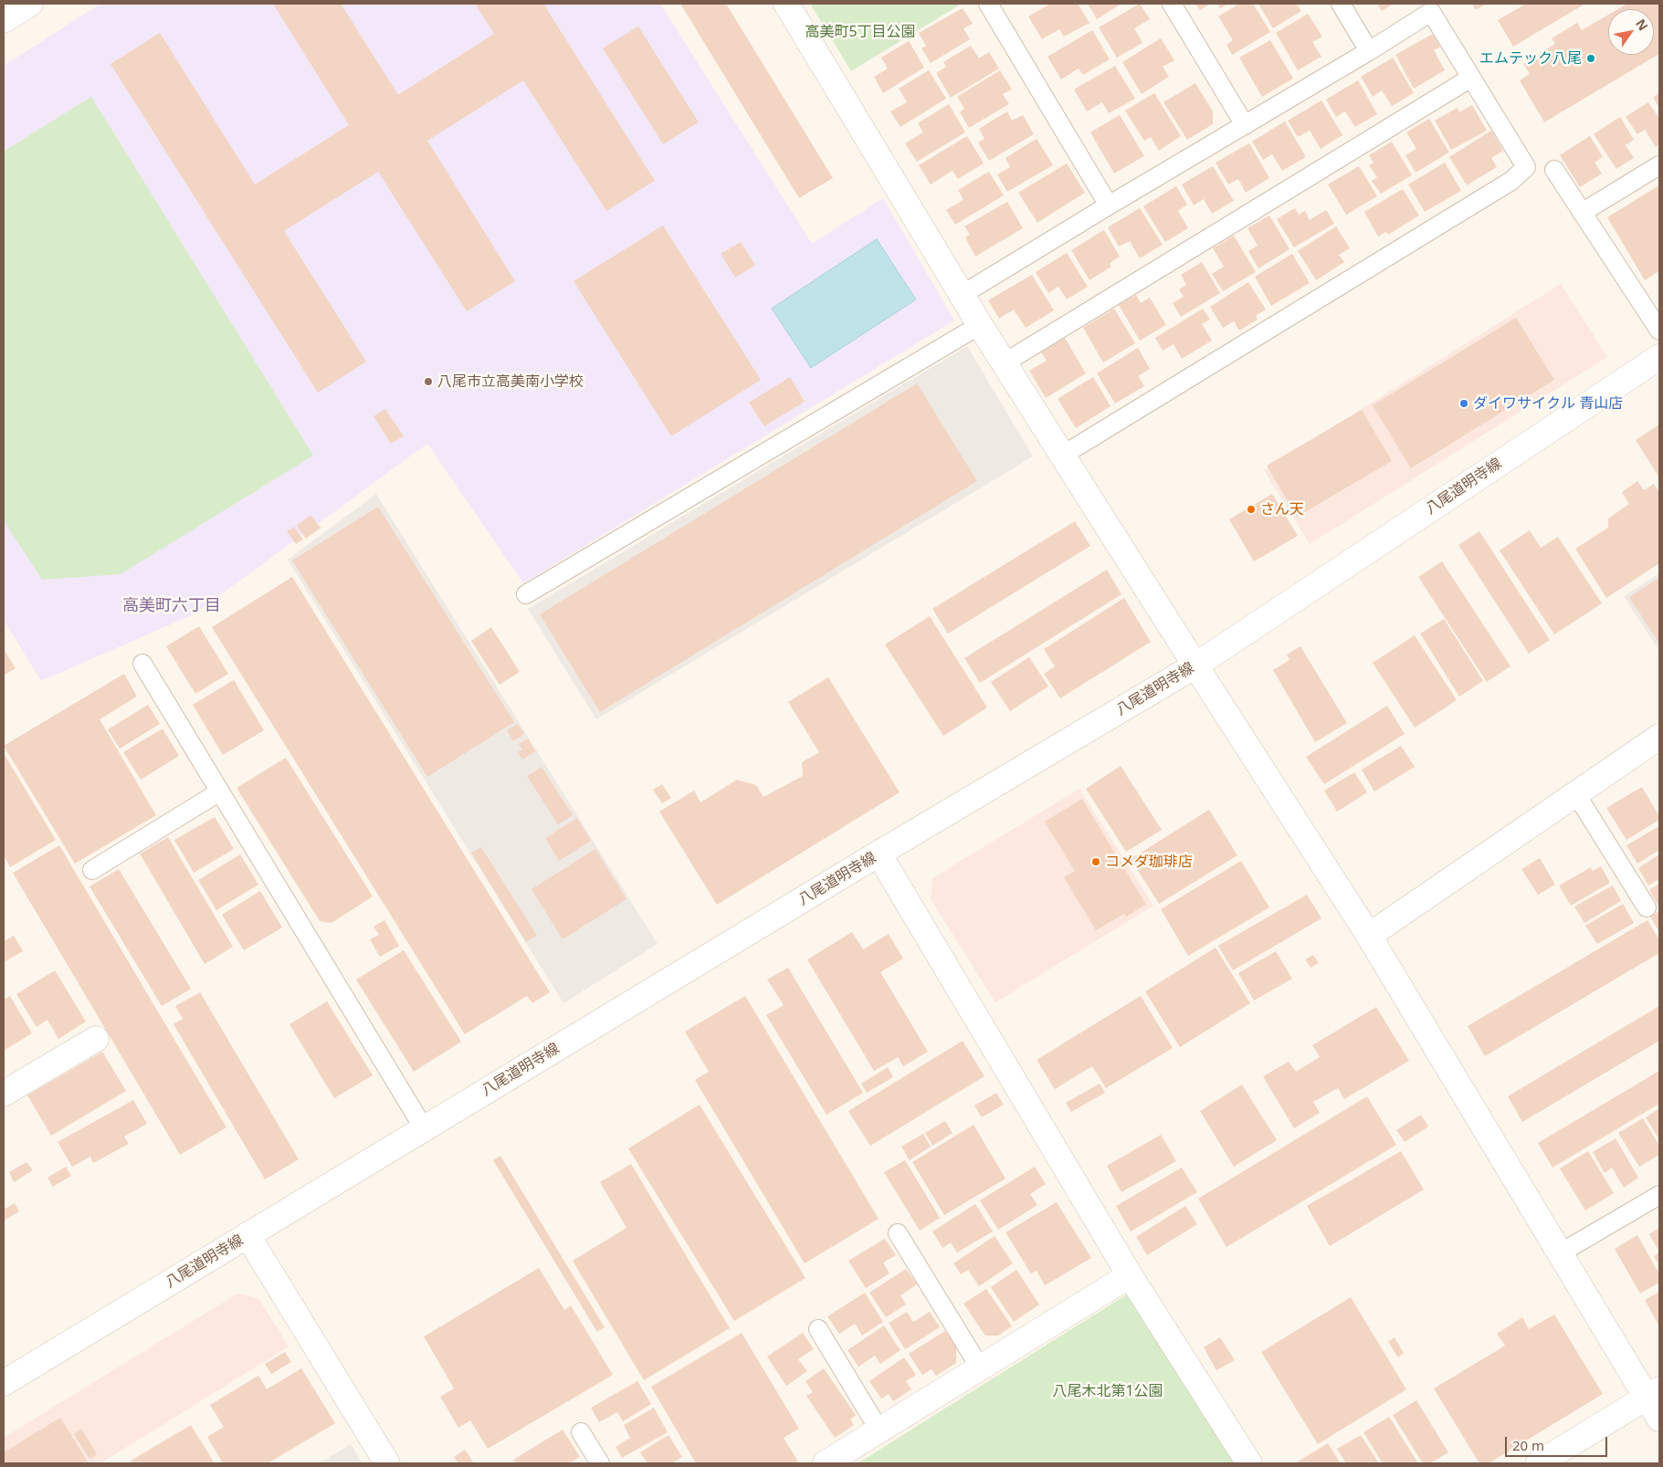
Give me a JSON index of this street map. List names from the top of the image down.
{
  "streets": {
    "street": ["八尾道明寺線"]
  },
  "districts": ["高美町六丁目"],
  "parks": ["高美町5丁目公園", "八尾木北第1公園"],
  "places": [
    "エムテック八尾",
    "八尾市立高美南小学校",
    "ダイワサイクル 青山店",
    "さん天",
    "コメダ珈琲店"
  ],
  "scale_bar": "20 m",
  "north": "top right"
}
